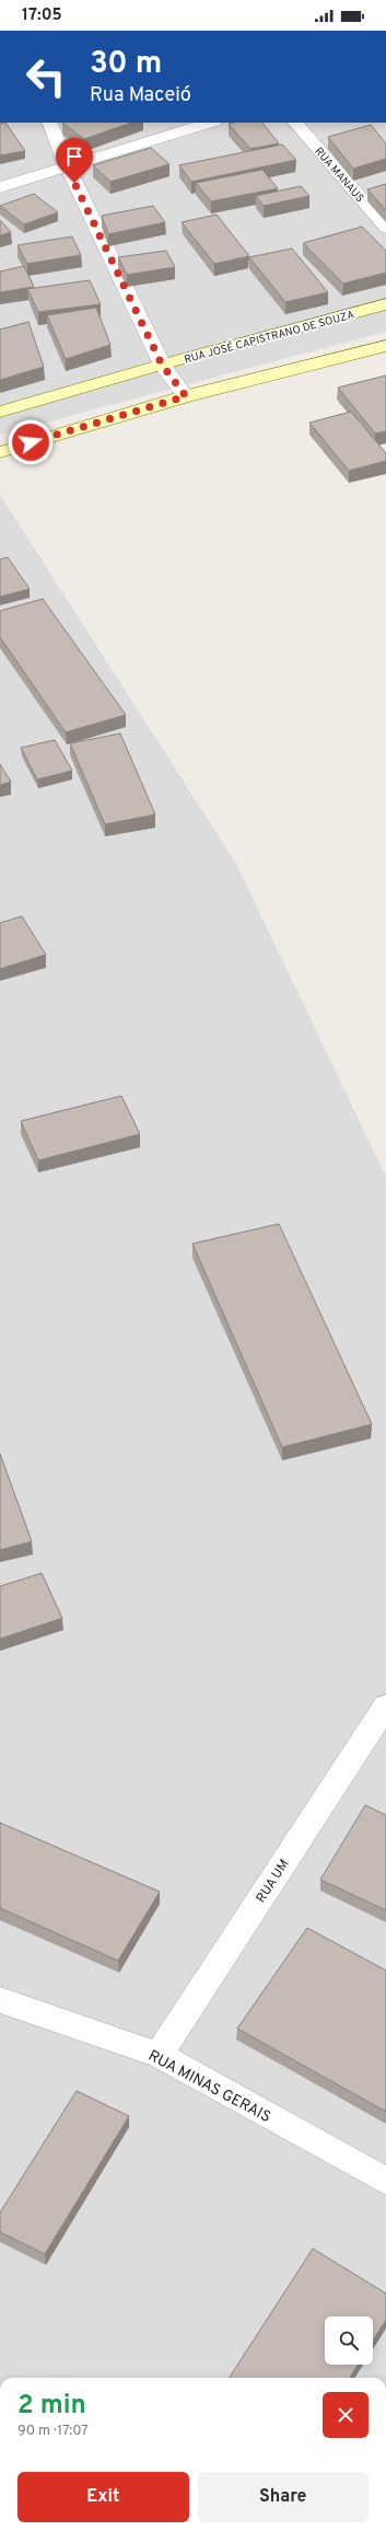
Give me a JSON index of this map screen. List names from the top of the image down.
{
  "streets": {
    "main road": ["RUA JOSÉ CAPISTRANO DE SOUZA"],
    "street": ["RUA MANAUS", "RUA UM", "RUA MINAS GERAIS"]
  },
  "crossings": [
    ["RUA UM", "RUA MINAS GERAIS"]
  ],
  "page": {
    "status": "17:05",
    "turn": ["30 m", "Rua Maceió"],
    "heading": ["2 min", "90 m · 17:07"],
    "buttons": ["Exit", "Share"]
  }
}
